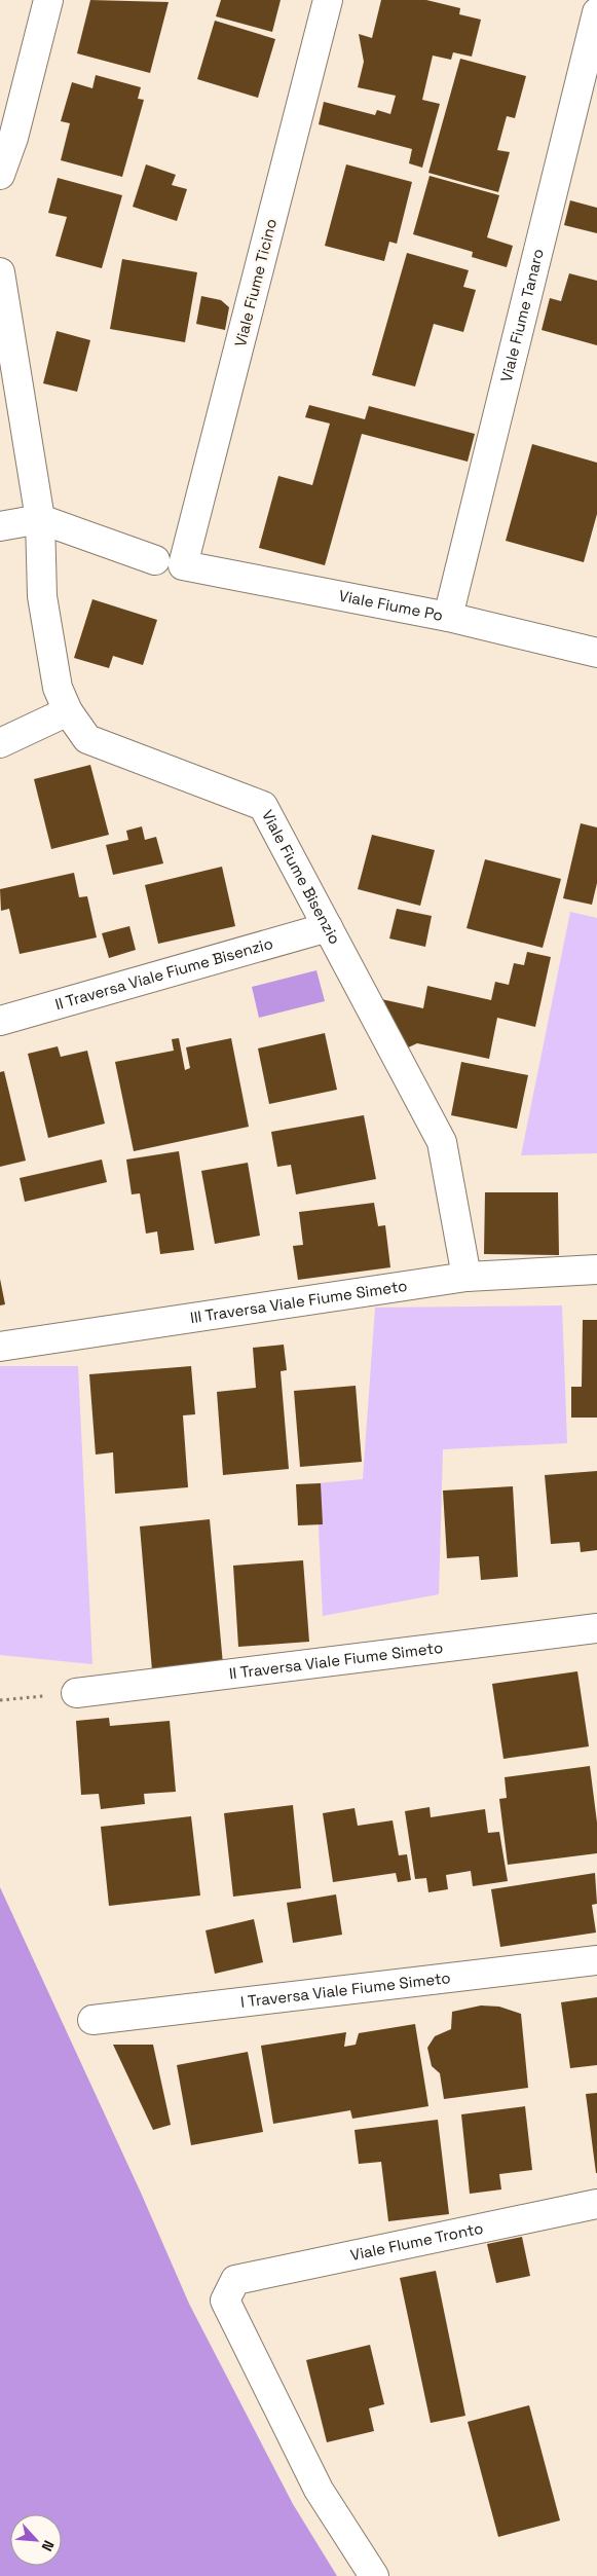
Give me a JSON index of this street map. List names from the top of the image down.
{
  "streets": {
    "street": [
      "Viale Fiume Ticino",
      "Viale Fiume Tanaro",
      "Viale Fiume Po",
      "Viale Fiume Bisenzio",
      "II Traversa Viale Fiume Bisenzio",
      "III Traversa Viale Fiume Simeto",
      "II Traversa Viale Fiume Simeto",
      "I Traversa Viale Fiume Simeto",
      "Viale FIume Tronto"
    ]
  },
  "crossings": [
    ["Viale Fiume Ticino", "Viale Fiume Po"],
    ["Viale Fiume Tanaro", "Viale Fiume Po"],
    ["Viale Fiume Bisenzio", "II Traversa Viale Fiume Bisenzio"],
    ["Viale Fiume Bisenzio", "III Traversa Viale Fiume Simeto"]
  ],
  "north": "bottom right"
}
